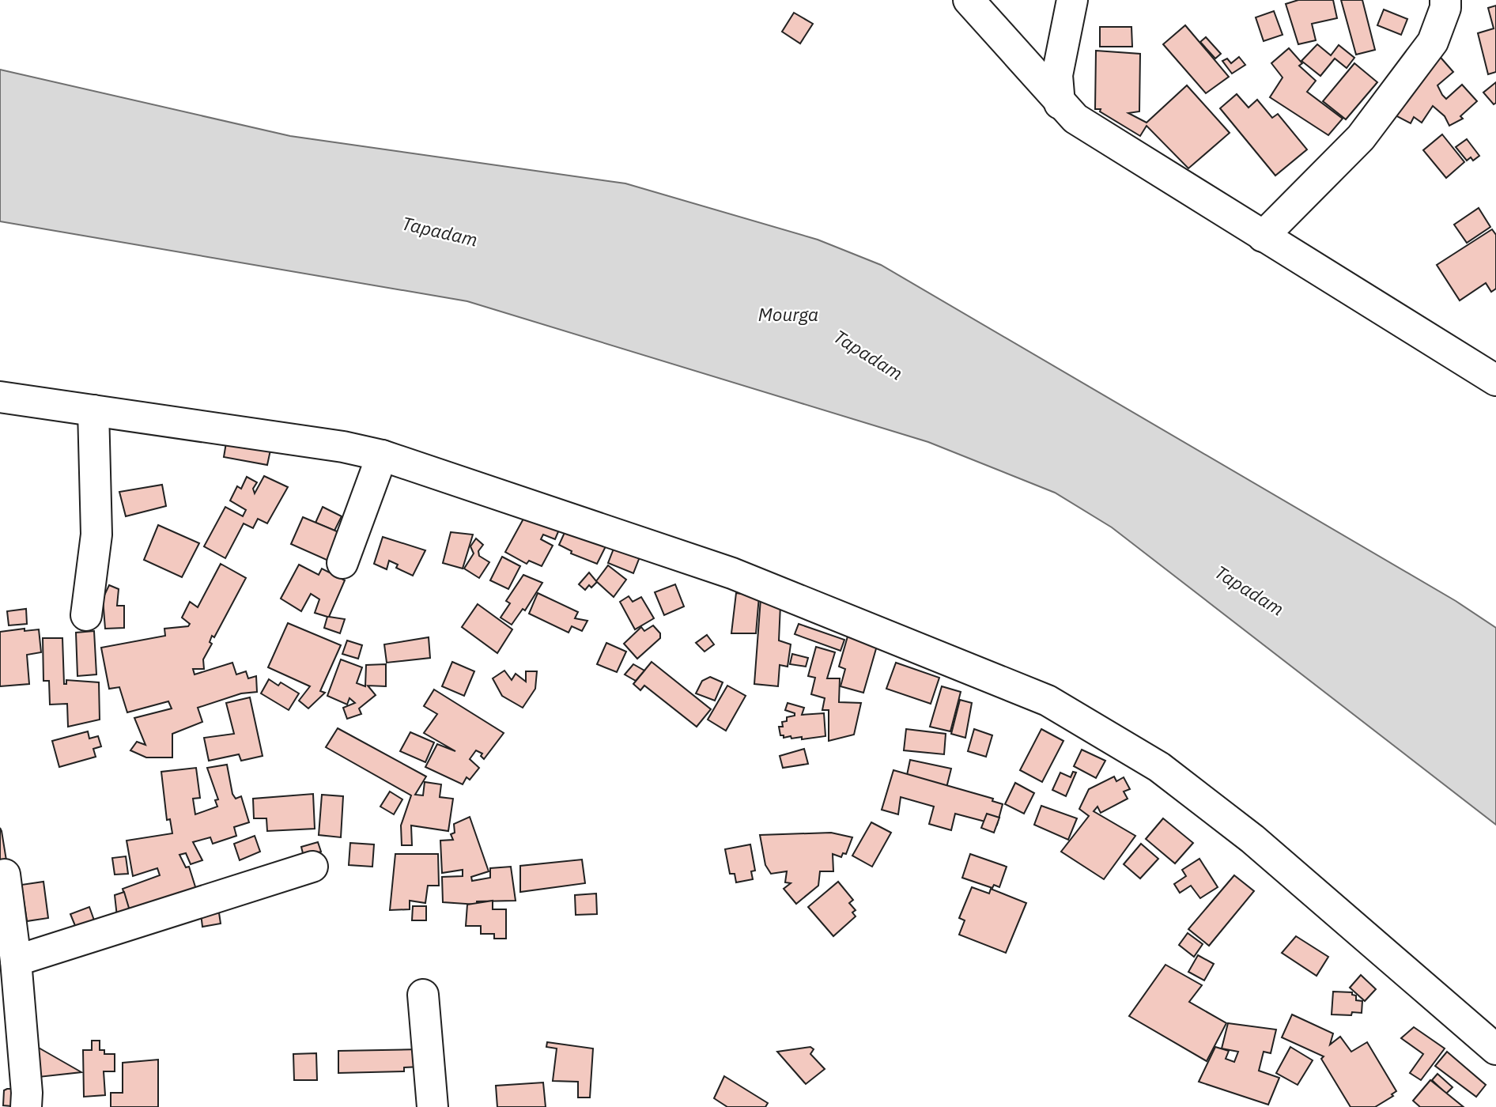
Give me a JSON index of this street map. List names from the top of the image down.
{
  "water": ["Tapadam", "Mourga"]
}
